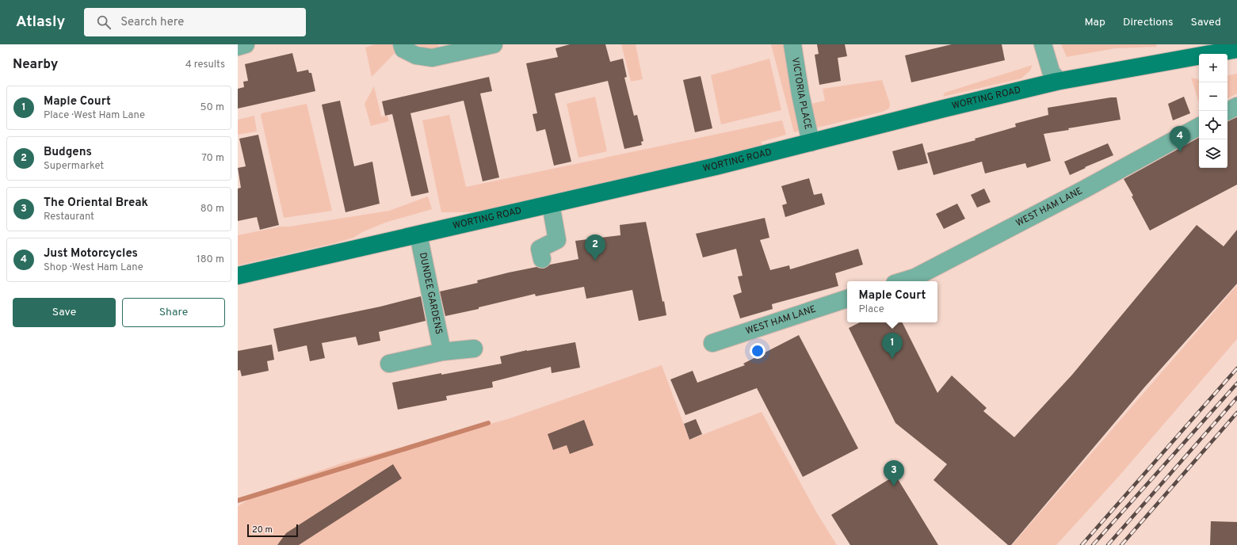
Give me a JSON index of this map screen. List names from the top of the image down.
{
  "streets": {
    "main road": ["WORTING ROAD"],
    "street": ["VICTORIA PLACE", "WEST HAM LANE", "DUNDEE GARDENS"]
  },
  "crossings": [
    ["VICTORIA PLACE", "WORTING ROAD"],
    ["WORTING ROAD", "DUNDEE GARDENS"]
  ],
  "scale_bar": "20 m",
  "page": {
    "header": "Atlasly",
    "search": "Search here",
    "nav": ["Map", "Directions", "Saved"],
    "heading": ["Nearby", "4 results"],
    "map_buttons": ["+", "−"],
    "list": [
      {
        "mark": "1",
        "name": "Maple Court",
        "note": "Place · West Ham Lane",
        "value": "50 m"
      },
      {
        "mark": "2",
        "name": "Budgens",
        "note": "Supermarket",
        "value": "70 m"
      },
      {
        "mark": "3",
        "name": "The Oriental Break",
        "note": "Restaurant",
        "value": "80 m"
      },
      {
        "mark": "4",
        "name": "Just Motorcycles",
        "note": "Shop · West Ham Lane",
        "value": "180 m"
      }
    ],
    "pins": [
      "4",
      "2",
      "1",
      "3"
    ],
    "popup": ["Maple Court", "Place"],
    "buttons": ["Save", "Share"],
    "scale": "20 m"
  }
}
